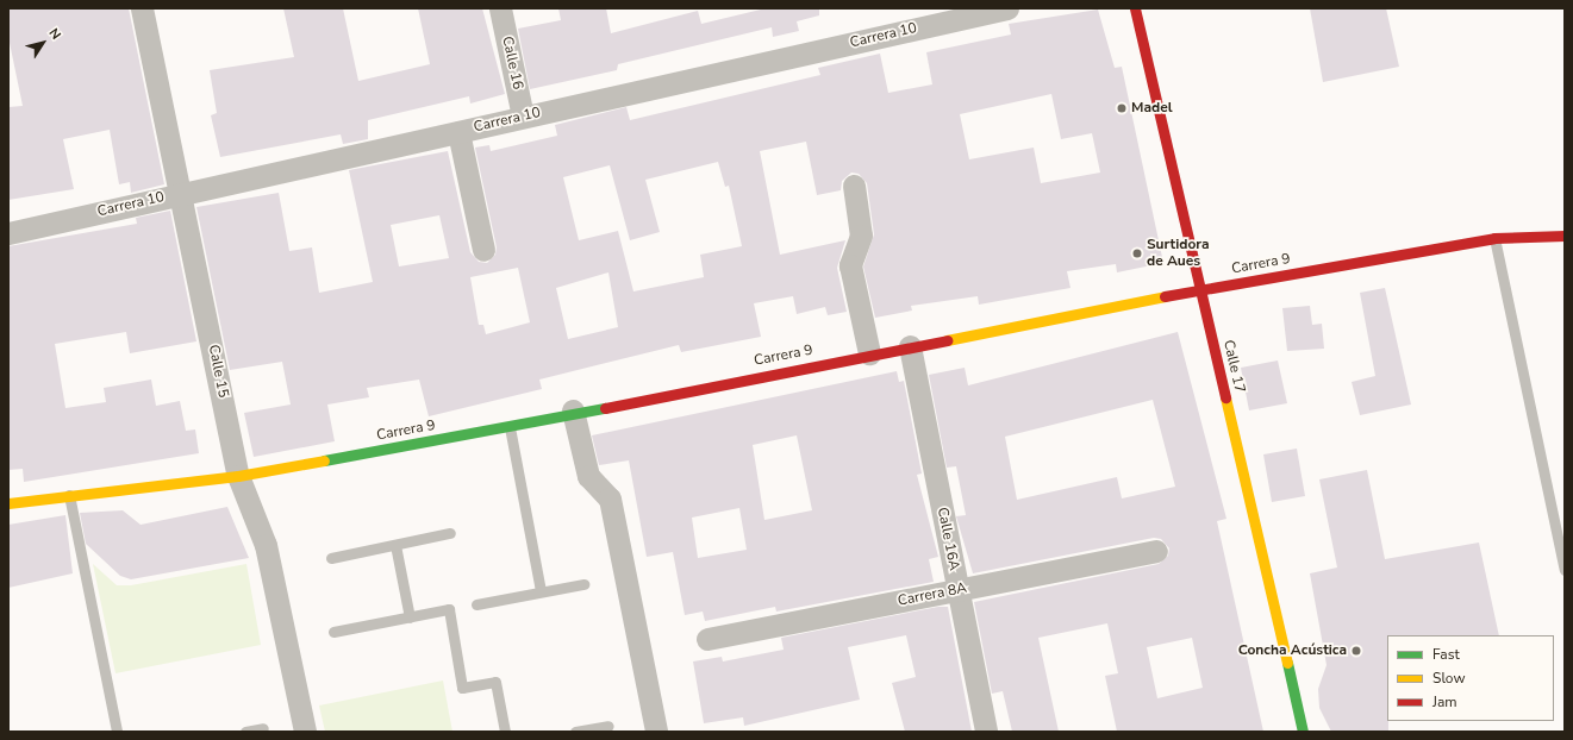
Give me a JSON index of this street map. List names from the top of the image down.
{
  "streets": {
    "main road": ["Carrera 9", "Calle 17"],
    "street": [
      "Carrera 10",
      "Calle 16",
      "Calle 15",
      "Calle 16A",
      "Carrera 8A"
    ]
  },
  "crossings": [
    ["Carrera 10", "Calle 16"],
    ["Carrera 10", "Calle 15"],
    ["Carrera 9", "Calle 17"],
    ["Carrera 9", "Calle 15"],
    ["Carrera 9", "Calle 16A"],
    ["Calle 16A", "Carrera 8A"]
  ],
  "places": ["Madel", "Surtidora de Aues", "Concha Acústica"],
  "legend": ["Fast", "Slow", "Jam"],
  "north": "top right"
}
